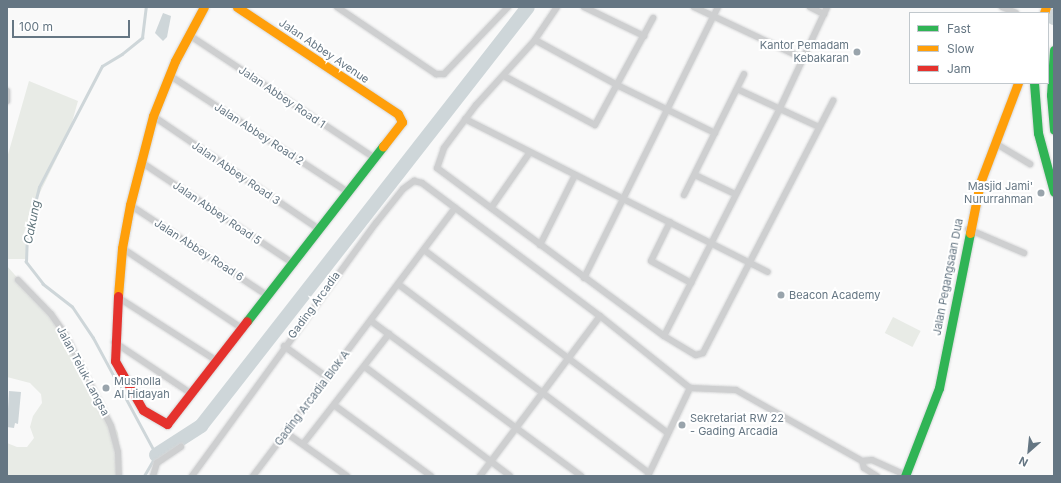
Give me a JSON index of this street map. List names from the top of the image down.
{
  "streets": {
    "main road": ["Jalan Abbey Avenue", "Jalan Pegangsaan Dua"],
    "street": [
      "Jalan Abbey Road 1",
      "Jalan Abbey Road 2",
      "Jalan Abbey Road 3",
      "Jalan Abbey Road 5",
      "Jalan Abbey Road 6",
      "Gading Arcadia",
      "Jalan Teluk Langsa",
      "Gading Arcadia Blok A"
    ]
  },
  "crossings": [
    ["Jalan Abbey Avenue", "Jalan Abbey Road 1"]
  ],
  "water": ["Cakung"],
  "places": [
    "Kantor Pemadam Kebakaran",
    "Masjid Jami' Nururrahman",
    "Beacon Academy",
    "Musholla Al Hidayah",
    "Sekretariat RW 22 - Gading Arcadia"
  ],
  "legend": ["Fast", "Slow", "Jam"],
  "scale_bar": "100 m",
  "north": "bottom left"
}
